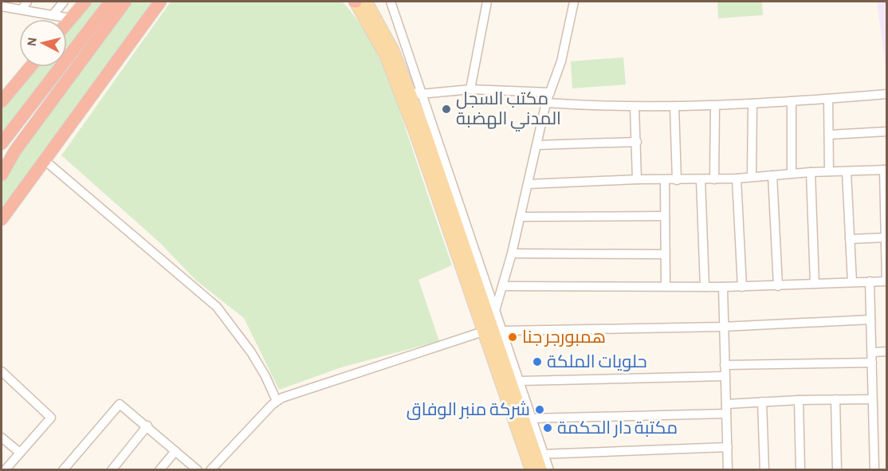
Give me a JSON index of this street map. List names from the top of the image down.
{
  "places": [
    "مكتب السجل المدني الهضبة",
    "همبورجر جنا",
    "حلويات الملكة",
    "شركة منبر الوفاق",
    "مكتبة دار الحكمة"
  ],
  "north": "left"
}
